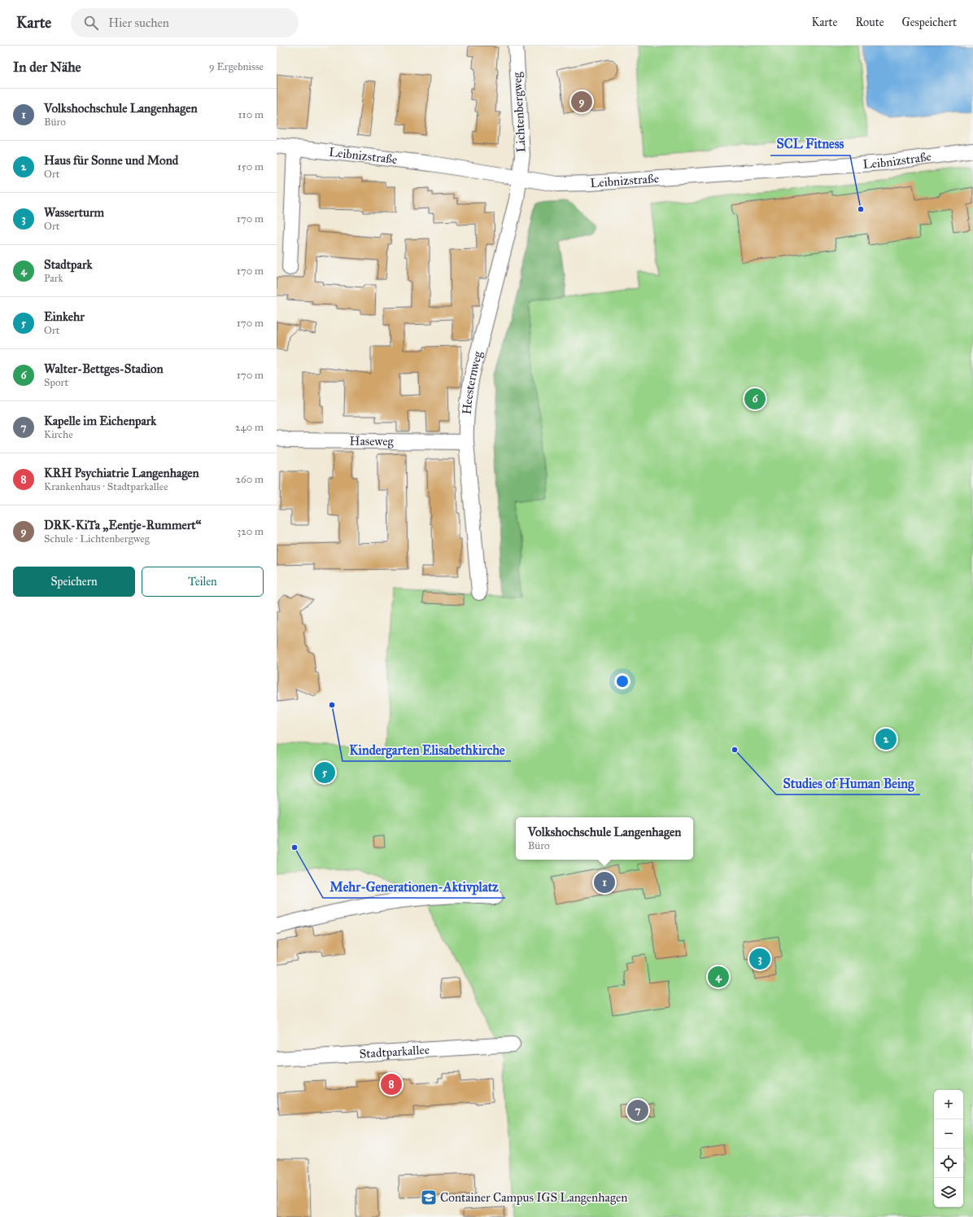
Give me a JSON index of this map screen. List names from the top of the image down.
{
  "streets": {
    "street": [
      "Lichtenbergweg",
      "Leibnizstraße",
      "Heesternweg",
      "Haseweg",
      "Stadtparkallee"
    ]
  },
  "crossings": [
    ["Lichtenbergweg", "Leibnizstraße"],
    ["Lichtenbergweg", "Heesternweg"],
    ["Leibnizstraße", "Heesternweg"],
    ["Heesternweg", "Haseweg"]
  ],
  "places": {
    "other": [
      "SCL Fitness",
      "Kindergarten Elisabethkirche",
      "Studies of Human Being",
      "Mehr-Generationen-Aktivplatz"
    ],
    "school or university": ["Container Campus IGS Langenhagen"]
  },
  "page": {
    "header": "Karte",
    "search": "Hier suchen",
    "nav": ["Karte", "Route", "Gespeichert"],
    "heading": ["In der Nähe", "9 Ergebnisse"],
    "list": [
      {
        "mark": "1",
        "name": "Volkshochschule Langenhagen",
        "note": "Büro",
        "value": "110 m"
      },
      {
        "mark": "2",
        "name": "Haus für Sonne und Mond",
        "note": "Ort",
        "value": "150 m"
      },
      {
        "mark": "3",
        "name": "Wasserturm",
        "note": "Ort",
        "value": "170 m"
      },
      {
        "mark": "4",
        "name": "Stadtpark",
        "note": "Park",
        "value": "170 m"
      },
      {
        "mark": "5",
        "name": "Einkehr",
        "note": "Ort",
        "value": "170 m"
      },
      {
        "mark": "6",
        "name": "Walter-Bettges-Stadion",
        "note": "Sport",
        "value": "170 m"
      },
      {
        "mark": "7",
        "name": "Kapelle im Eichenpark",
        "note": "Kirche",
        "value": "240 m"
      },
      {
        "mark": "8",
        "name": "KRH Psychiatrie Langenhagen",
        "note": "Krankenhaus · Stadtparkallee",
        "value": "260 m"
      },
      {
        "mark": "9",
        "name": "DRK-KiTa „Eentje-Rummert“",
        "note": "Schule · Lichtenbergweg",
        "value": "320 m"
      }
    ],
    "pins": [
      "9",
      "6",
      "2",
      "5",
      "1",
      "3",
      "4",
      "8",
      "7"
    ],
    "buttons": ["Speichern", "Teilen"],
    "popup": ["Volkshochschule Langenhagen", "Büro"],
    "map_buttons": ["+", "−"]
  }
}
